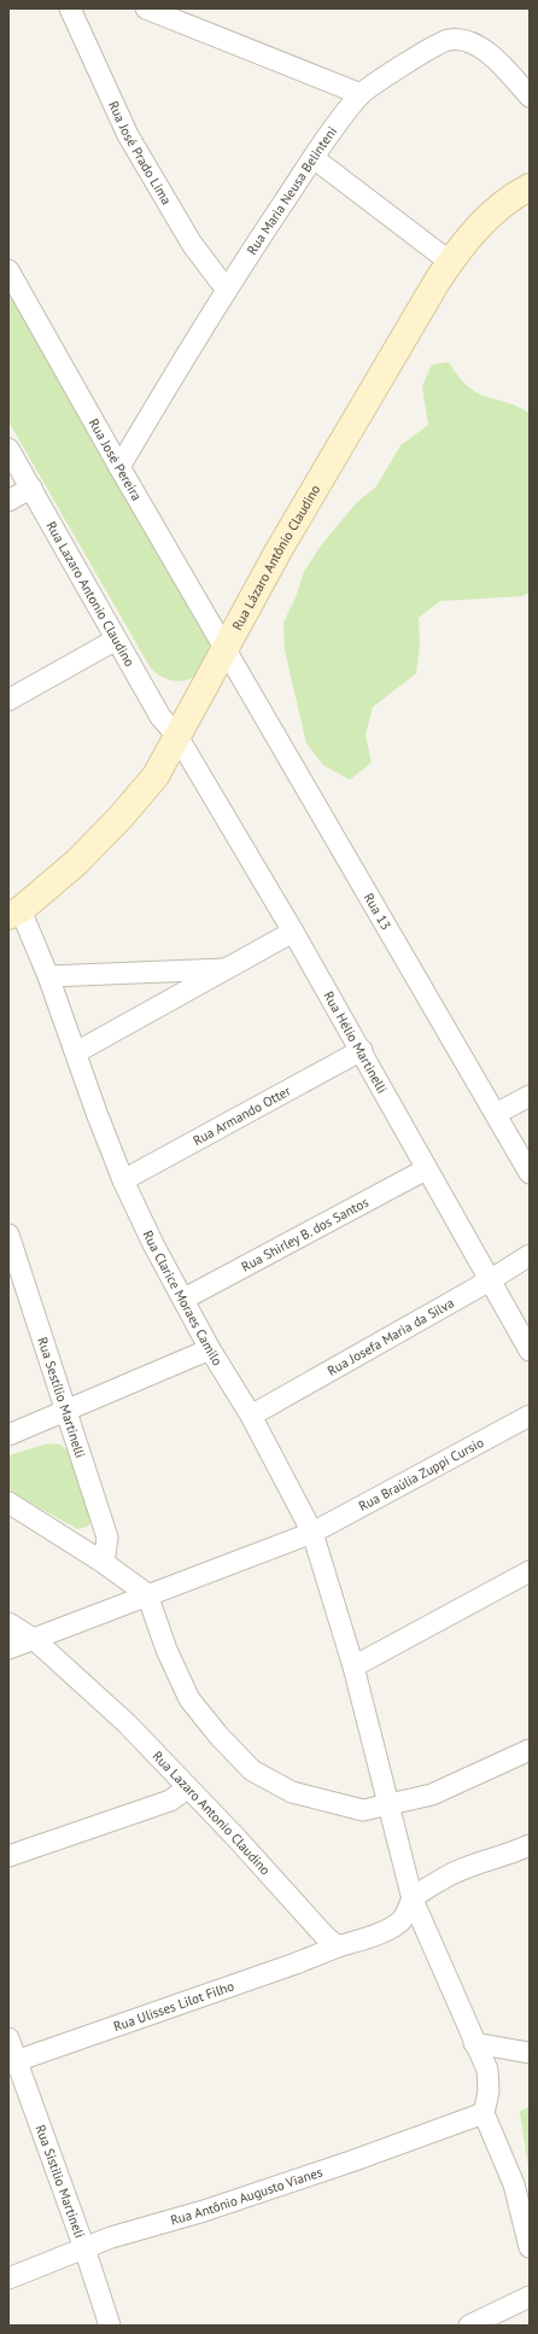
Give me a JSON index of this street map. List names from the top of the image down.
{
  "streets": {
    "main road": ["Rua Lázaro Antônio Claudino"],
    "street": [
      "Rua José Prado Lima",
      "Rua Maria Neusa Belinteni",
      "Rua José Pereira",
      "Rua Lazaro Antonio Claudino",
      "Rua 13",
      "Rua Hélio Martinelli",
      "Rua Armando Otter",
      "Rua Shirley B. dos Santos",
      "Rua Clarice Moraes Camilo",
      "Rua Josefa Maria da Silva",
      "Rua Sestílio Martinelli",
      "Rua Braúlia Zuppi Cursio",
      "Rua Ulisses Lilot Filho",
      "Rua Sistilio Martineli",
      "Rua Antônio Augusto Vianes"
    ]
  },
  "crossings": [
    ["Rua José Prado Lima", "Rua Maria Neusa Belinteni"],
    ["Rua Maria Neusa Belinteni", "Rua José Pereira"],
    ["Rua José Pereira", "Rua Lázaro Antônio Claudino"],
    ["Rua José Pereira", "Rua 13"],
    ["Rua Lázaro Antônio Claudino", "Rua Lazaro Antonio Claudino"],
    ["Rua Lázaro Antônio Claudino", "Rua 13"],
    ["Rua Lázaro Antônio Claudino", "Rua Hélio Martinelli"],
    ["Rua Lázaro Antônio Claudino", "Rua Clarice Moraes Camilo"],
    ["Rua Lazaro Antonio Claudino", "Rua Hélio Martinelli"],
    ["Rua Lazaro Antonio Claudino", "Rua Ulisses Lilot Filho"],
    ["Rua Hélio Martinelli", "Rua Armando Otter"],
    ["Rua Hélio Martinelli", "Rua Shirley B. dos Santos"],
    ["Rua Hélio Martinelli", "Rua Josefa Maria da Silva"],
    ["Rua Armando Otter", "Rua Clarice Moraes Camilo"],
    ["Rua Shirley B. dos Santos", "Rua Clarice Moraes Camilo"],
    ["Rua Clarice Moraes Camilo", "Rua Josefa Maria da Silva"],
    ["Rua Clarice Moraes Camilo", "Rua Braúlia Zuppi Cursio"],
    ["Rua Clarice Moraes Camilo", "Rua Antônio Augusto Vianes"],
    ["Rua Ulisses Lilot Filho", "Rua Sistilio Martineli"],
    ["Rua Sistilio Martineli", "Rua Antônio Augusto Vianes"]
  ]
}
